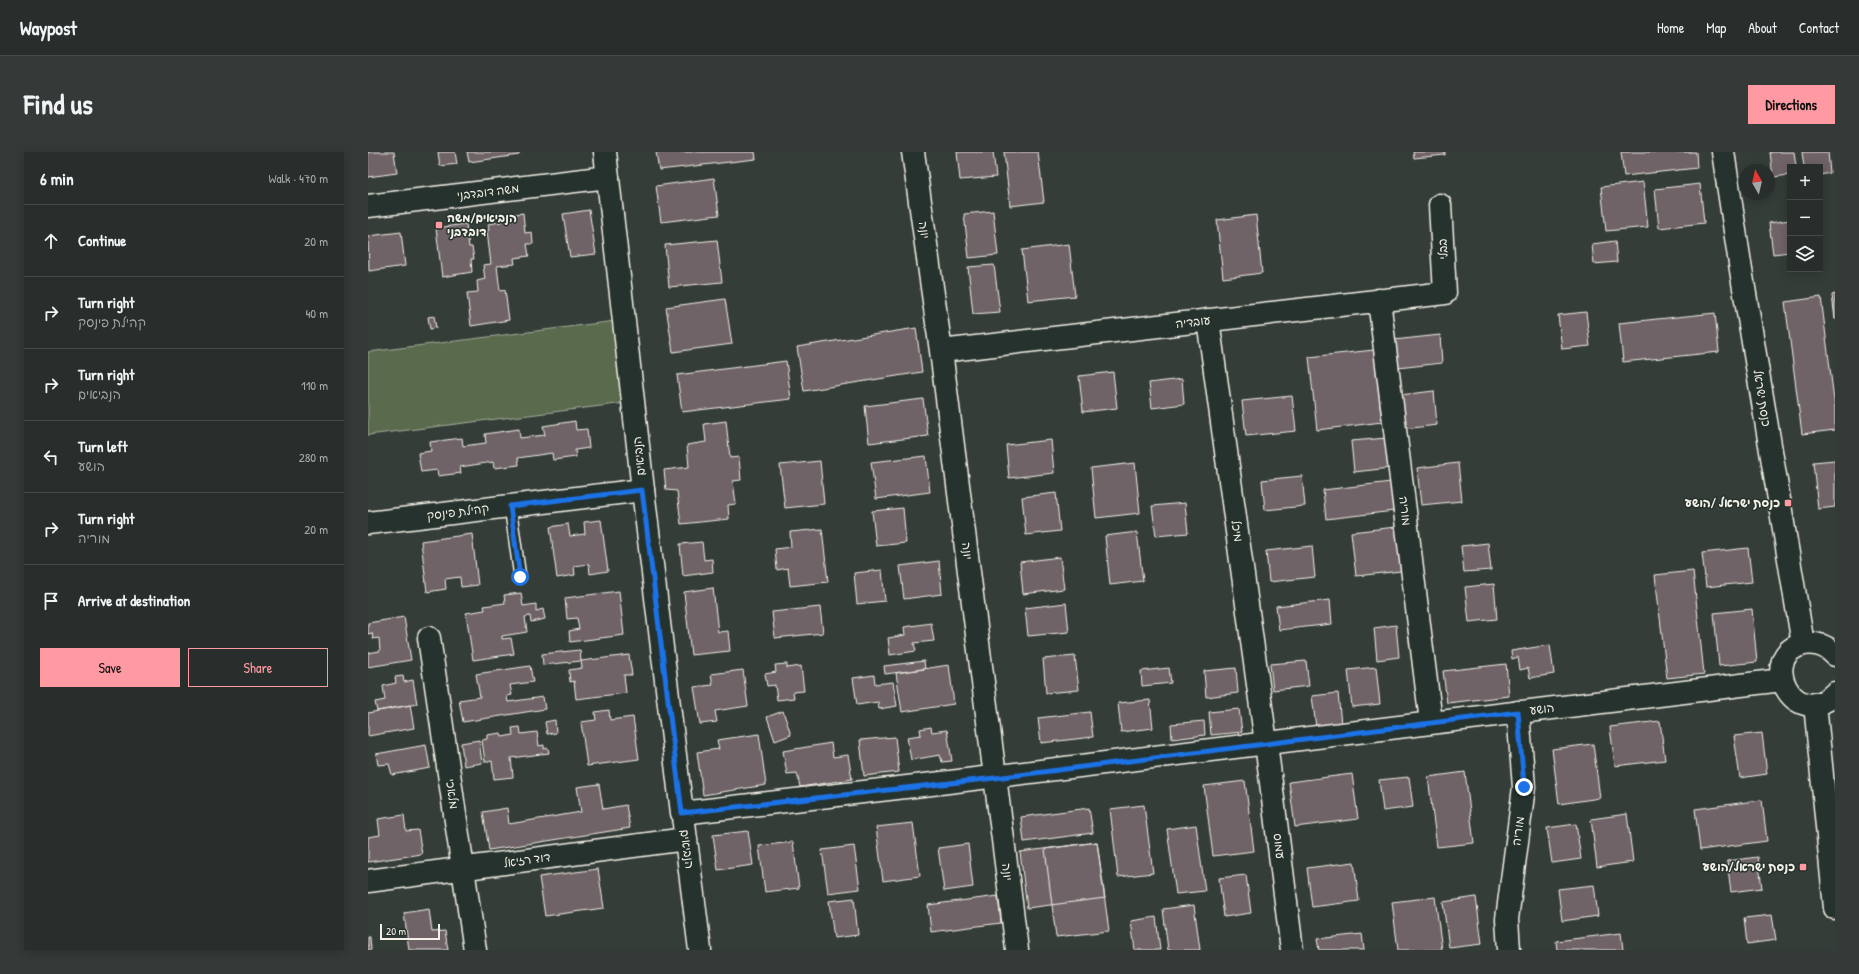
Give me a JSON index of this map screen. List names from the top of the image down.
{
  "streets": {
    "street": [
      "משה דובדבני",
      "יונה",
      "בבלי",
      "עובדיה",
      "כנסת ישראל",
      "הנביאים",
      "מוריה",
      "קהילת פינסק",
      "מיכל",
      "הושע",
      "מלאכי",
      "עמוס",
      "דוד רזיאל"
    ]
  },
  "crossings": [
    ["משה דובדבני", "הנביאים"],
    ["יונה", "עובדיה"],
    ["יונה", "הושע"],
    ["בבלי", "עובדיה"],
    ["עובדיה", "מוריה"],
    ["עובדיה", "מיכל"],
    ["הנביאים", "קהילת פינסק"],
    ["הנביאים", "הושע"],
    ["הנביאים", "דוד רזיאל"],
    ["מוריה", "הושע"],
    ["מיכל", "הושע"],
    ["מיכל", "עמוס"],
    ["הושע", "עמוס"],
    ["מלאכי", "דוד רזיאל"]
  ],
  "places": {
    "transit": ["הנביאים/משה דובדבני", "כנסת ישראל /הושע", "כנסת ישראל/הושע"]
  },
  "scale_bar": "20 m",
  "north": "top",
  "page": {
    "header": "Waypost",
    "nav": [
      "Home",
      "Map",
      "About",
      "Contact"
    ],
    "title": "Find us",
    "buttons": [
      "Directions",
      ["Save", "Share"]
    ],
    "heading": ["6 min", "Walk · 470 m"],
    "map_buttons": ["+", "−"],
    "list": [
      ["Continue", "20 m"],
      ["Turn right", "קהילת פינסק", "40 m"],
      ["Turn right", "הנביאים", "110 m"],
      ["Turn left", "הושע", "280 m"],
      ["Turn right", "מוריה", "20 m"],
      "Arrive at destination"
    ],
    "scale": "20 m"
  }
}
